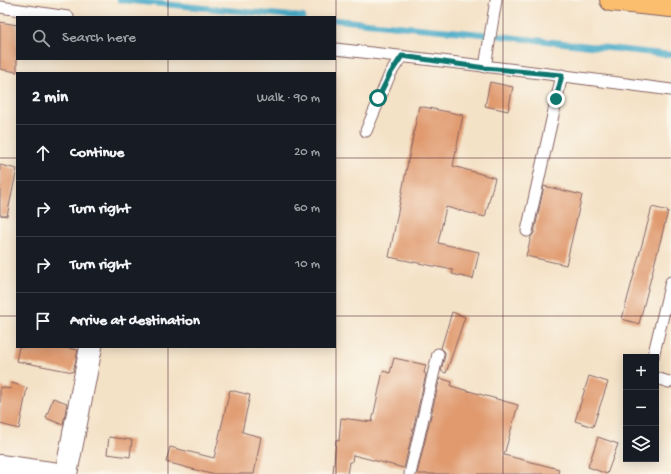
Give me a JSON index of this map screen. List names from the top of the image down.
{
  "page": {
    "search": "Search here",
    "heading": ["2 min", "Walk · 90 m"],
    "list": [
      ["Continue", "20 m"],
      ["Turn right", "60 m"],
      ["Turn right", "10 m"],
      "Arrive at destination"
    ],
    "map_buttons": ["+", "−"]
  }
}
